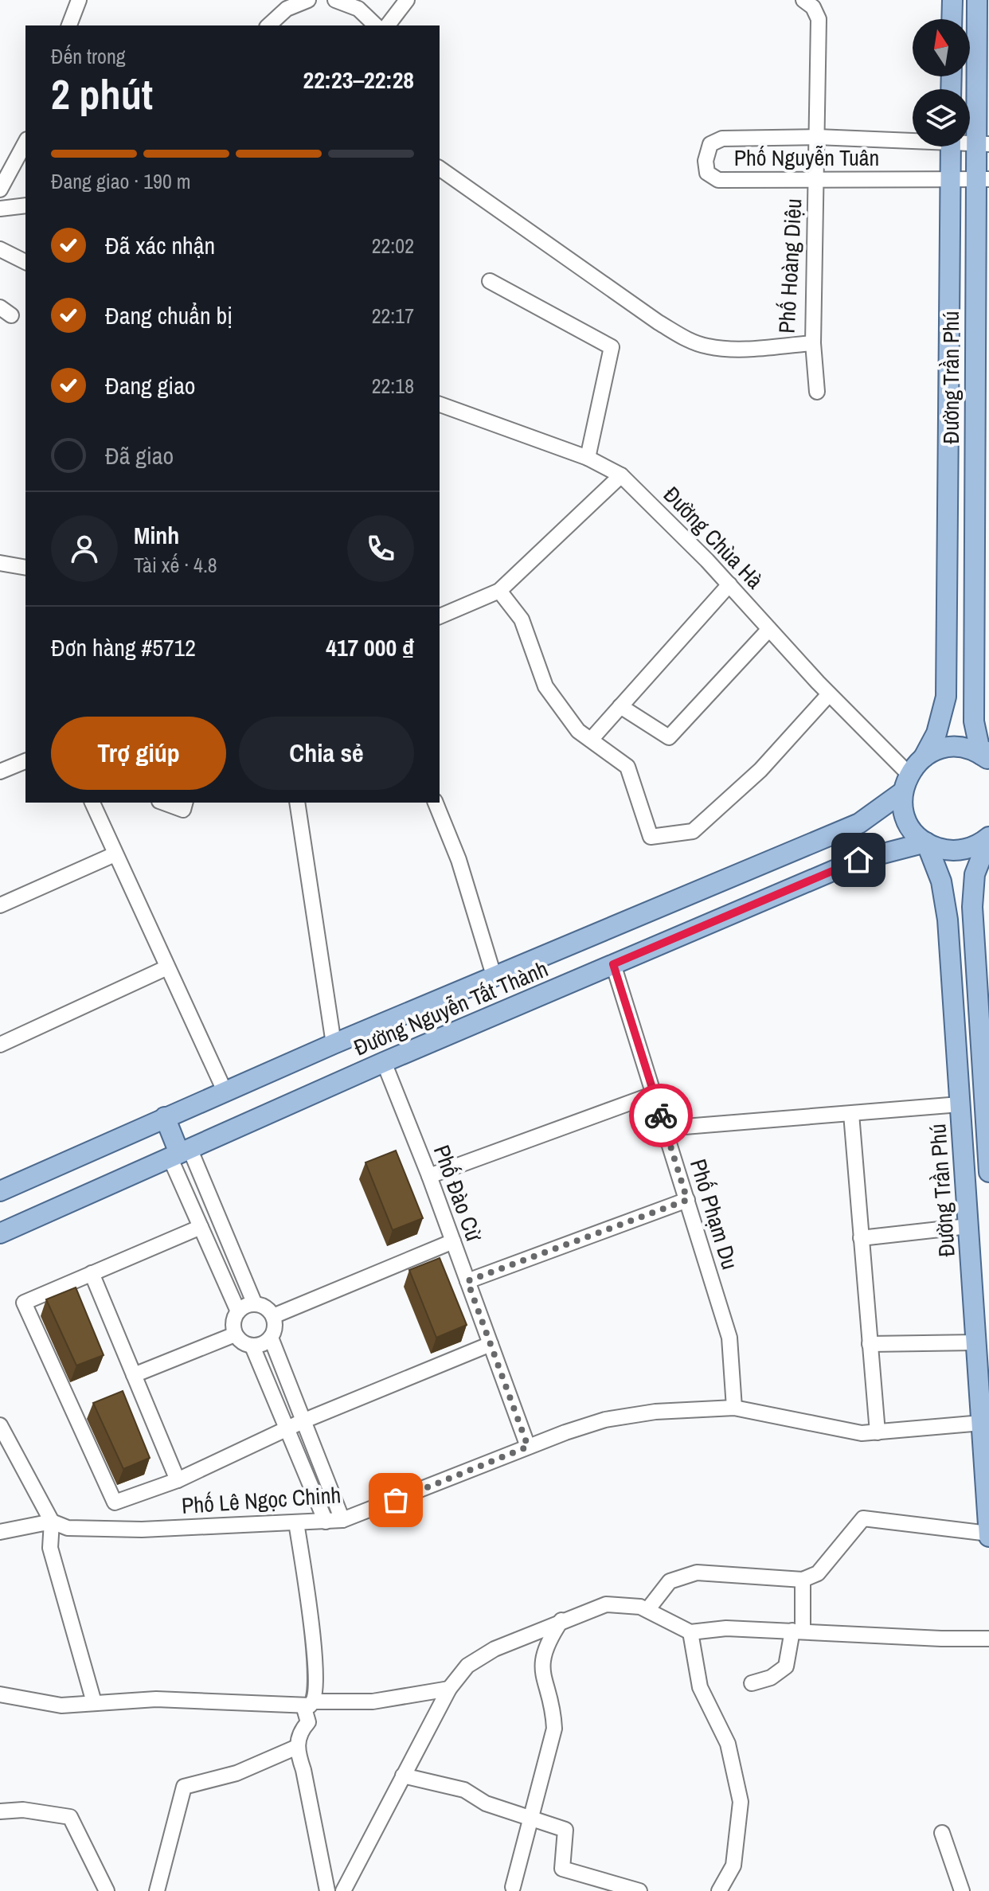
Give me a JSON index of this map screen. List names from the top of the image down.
{
  "streets": {
    "main road": ["Đường Trần Phú", "Đường Nguyễn Tất Thành"],
    "street": [
      "Phố Nguyễn Tuân",
      "Phố Hoàng Diệu",
      "Đường Chùa Hà",
      "Phố Đào Cừ",
      "Phố Phạm Du",
      "Phố Lê Ngọc Chinh"
    ]
  },
  "crossings": [
    ["Phố Nguyễn Tuân", "Phố Hoàng Diệu"],
    ["Phố Nguyễn Tuân", "Đường Trần Phú"],
    ["Đường Trần Phú", "Đường Chùa Hà"],
    ["Đường Trần Phú", "Đường Nguyễn Tất Thành"],
    ["Đường Trần Phú", "Phố Lê Ngọc Chinh"],
    ["Đường Chùa Hà", "Đường Nguyễn Tất Thành"],
    ["Đường Nguyễn Tất Thành", "Phố Đào Cừ"],
    ["Đường Nguyễn Tất Thành", "Phố Phạm Du"],
    ["Phố Đào Cừ", "Phố Lê Ngọc Chinh"],
    ["Phố Phạm Du", "Phố Lê Ngọc Chinh"]
  ],
  "north": "top",
  "page": {
    "heading": ["2 phút", "Đến trong", "22:23–22:28"],
    "panel": [
      "Minh",
      "Tài xế · 4.8",
      "Đơn hàng #5712",
      "417 000 ₫"
    ],
    "bar": "Đang giao · 190 m",
    "list": [
      ["Đã xác nhận", "22:02"],
      ["Đang chuẩn bị", "22:17"],
      ["Đang giao", "22:18"],
      "Đã giao"
    ],
    "buttons": ["Trợ giúp", "Chia sẻ"]
  }
}
